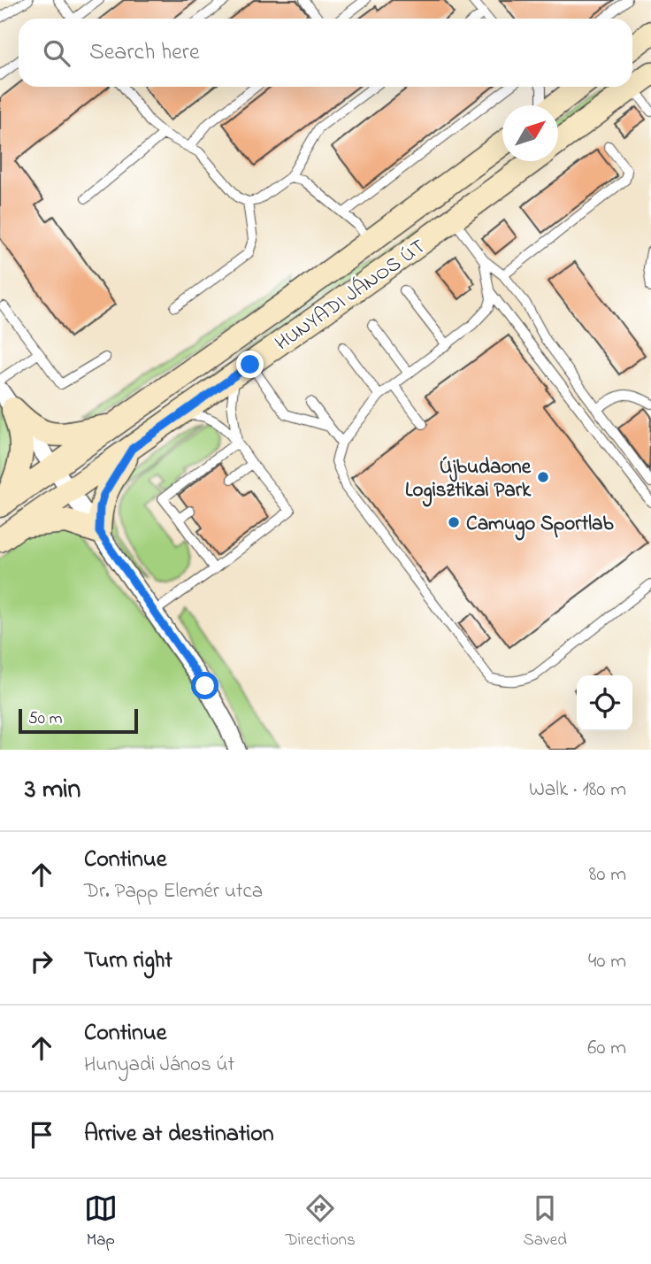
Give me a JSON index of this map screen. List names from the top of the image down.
{
  "streets": {
    "main road": ["HUNYADI JÁNOS ÚT"]
  },
  "places": ["Újbudaone Logisztikai Park", "Camugo Sportlab"],
  "scale_bar": "50 m",
  "north": "top right",
  "page": {
    "search": "Search here",
    "scale": "50 m",
    "heading": ["3 min", "Walk · 180 m"],
    "list": [
      ["Continue", "Dr. Papp Elemér utca", "80 m"],
      ["Turn right", "40 m"],
      ["Continue", "Hunyadi János út", "60 m"],
      "Arrive at destination"
    ],
    "nav": ["Map", "Directions", "Saved"]
  }
}
